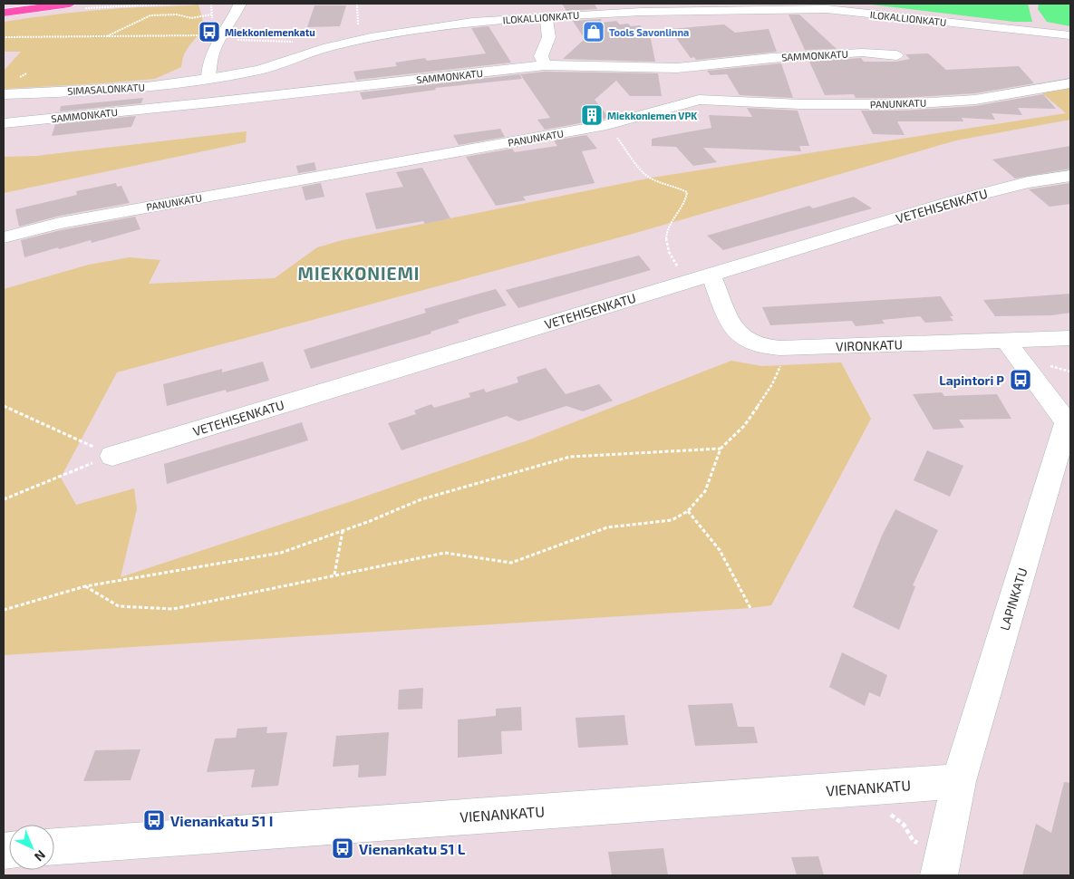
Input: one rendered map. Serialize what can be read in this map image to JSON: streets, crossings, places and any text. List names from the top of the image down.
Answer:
{
  "streets": {
    "street": [
      "ILOKALLIONKATU",
      "SAMMONKATU",
      "SIMASALONKATU",
      "PANUNKATU",
      "VETEHISENKATU",
      "VIRONKATU",
      "LAPINKATU",
      "VIENANKATU"
    ]
  },
  "crossings": [
    ["ILOKALLIONKATU", "SIMASALONKATU"],
    ["VETEHISENKATU", "VIRONKATU"],
    ["VIRONKATU", "LAPINKATU"],
    ["LAPINKATU", "VIENANKATU"]
  ],
  "districts": ["MIEKKONIEMI"],
  "places": {
    "bus stop": [
      "Miekkoniemenkatu",
      "Lapintori P",
      "Vienankatu 51 I",
      "Vienankatu 51 L"
    ],
    "shop": ["Tools Savonlinna"],
    "building": ["Miekkoniemen VPK"]
  },
  "north": "bottom right"
}
